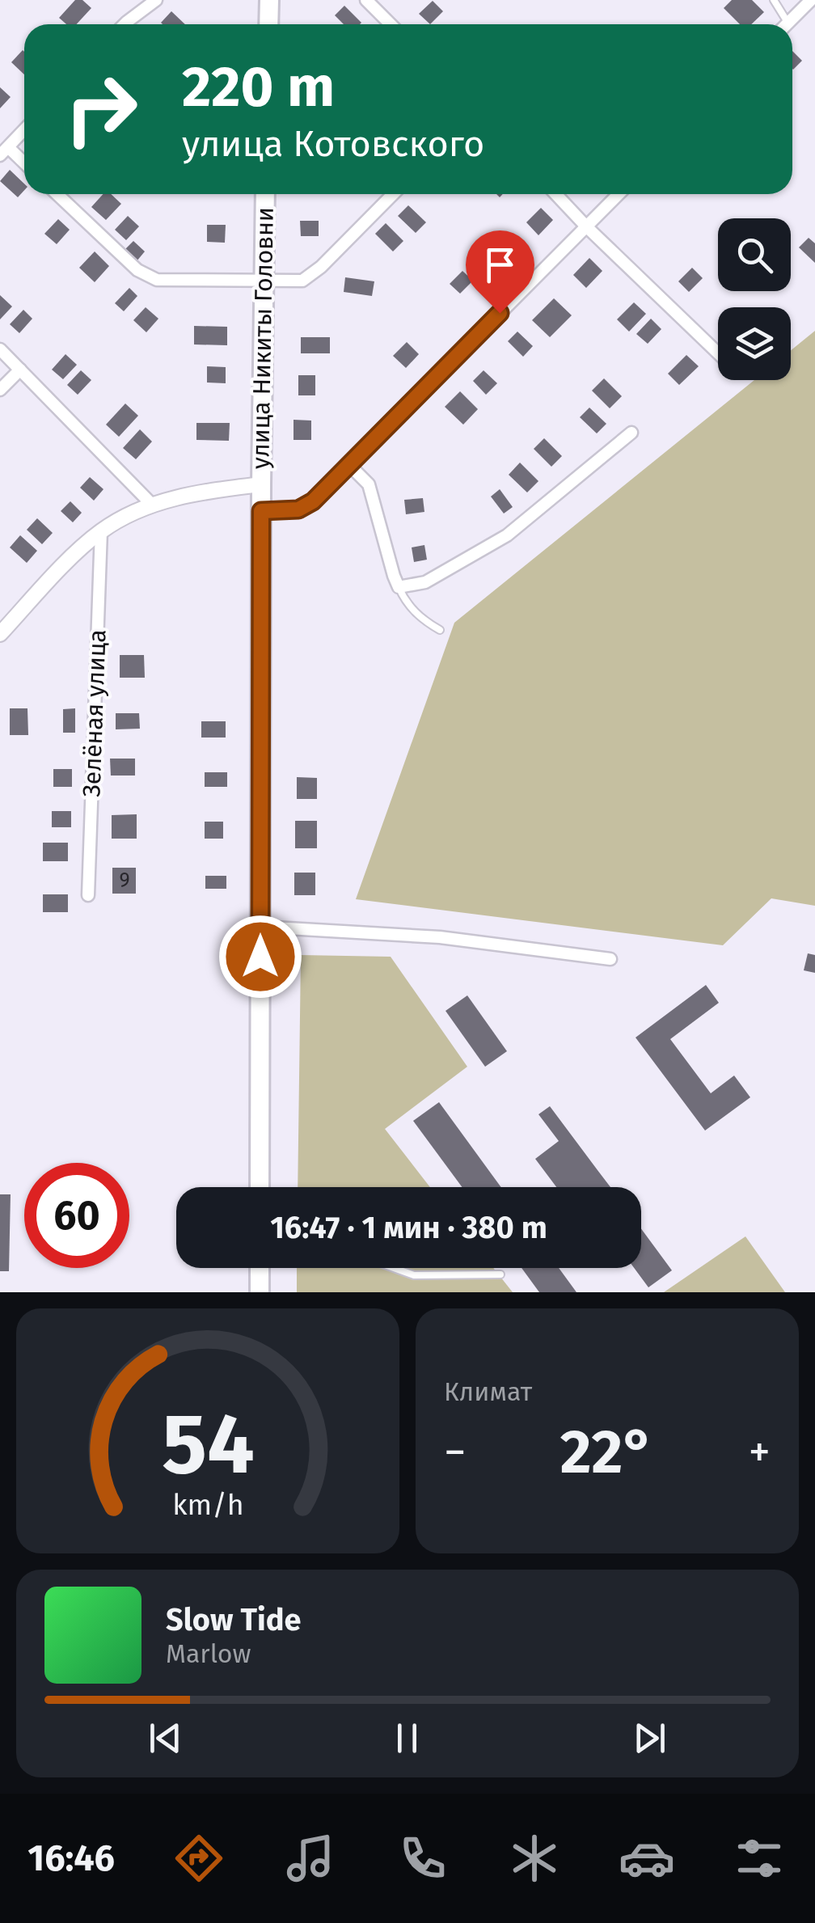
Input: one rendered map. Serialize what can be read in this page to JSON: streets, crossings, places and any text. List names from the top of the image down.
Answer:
{
  "streets": {
    "main road": ["улица Никиты Головни"],
    "street": ["Зелёная улица"]
  },
  "house_numbers": ["9"],
  "page": {
    "turn": ["220 m", "улица Котовского"],
    "limit": "60",
    "trip": "16:47 · 1 мин · 380 m",
    "tile": "Климат",
    "heat": ["−", "22°", "+"],
    "song": ["Slow Tide", "Marlow"],
    "tabs": "16:46",
    "gauge": ["54", "km/h"]
  }
}
